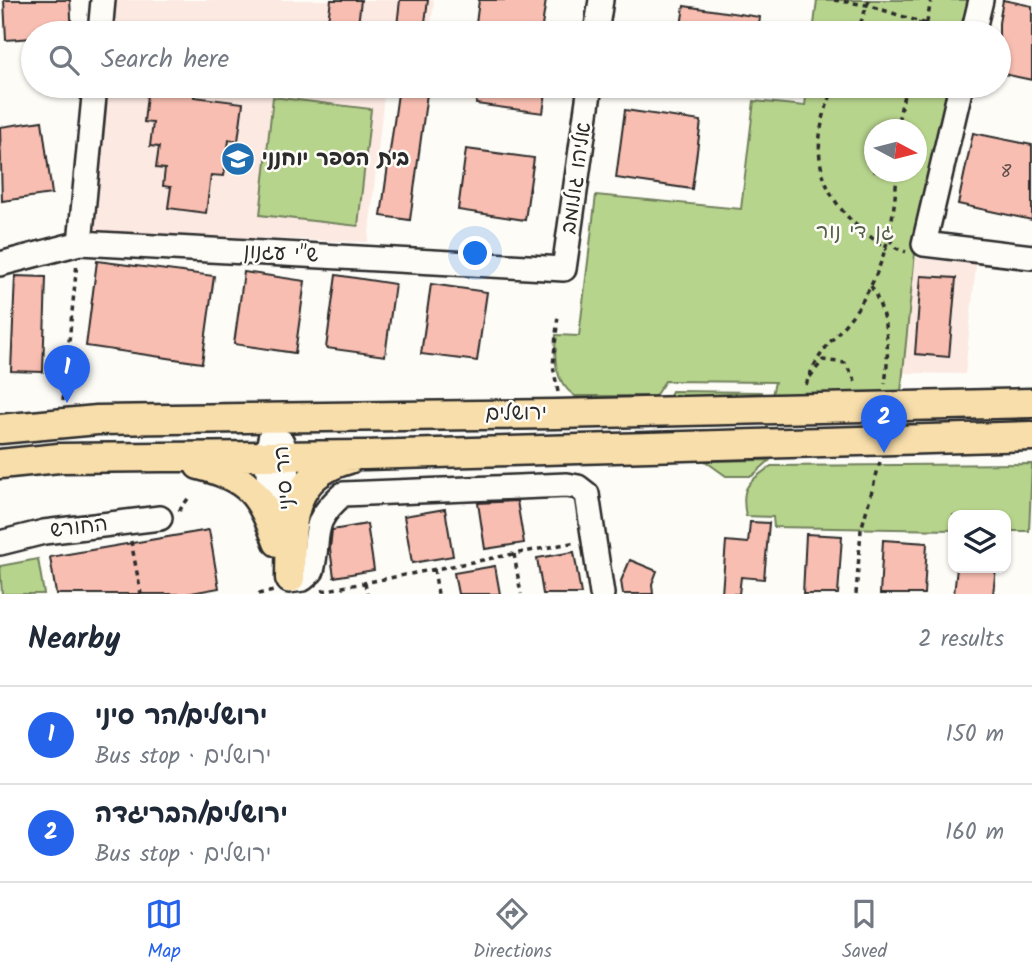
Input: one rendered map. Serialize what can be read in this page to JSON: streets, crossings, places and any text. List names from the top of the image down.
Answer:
{
  "streets": {
    "main road": ["ירושלים"],
    "street": [
      "אליהו גולומב",
      "ש\"י עגנון",
      "הר סיני",
      "החורש"
    ]
  },
  "crossings": [
    ["אליהו גולומב", "ש\"י עגנון"],
    ["ירושלים", "הר סיני"]
  ],
  "parks": ["גן די נור"],
  "places": {
    "school or university": ["בית הספר יוחנני"]
  },
  "house_numbers": ["8"],
  "north": "right",
  "page": {
    "search": "Search here",
    "pins": ["1", "2"],
    "heading": ["Nearby", "2 results"],
    "list": [
      {
        "mark": "1",
        "name": "ירושלים/הר סיני",
        "note": "Bus stop · ירושלים",
        "value": "150 m"
      },
      {
        "mark": "2",
        "name": "ירושלים/הבריגדה",
        "note": "Bus stop · ירושלים",
        "value": "160 m"
      }
    ],
    "nav": ["Map", "Directions", "Saved"]
  }
}
